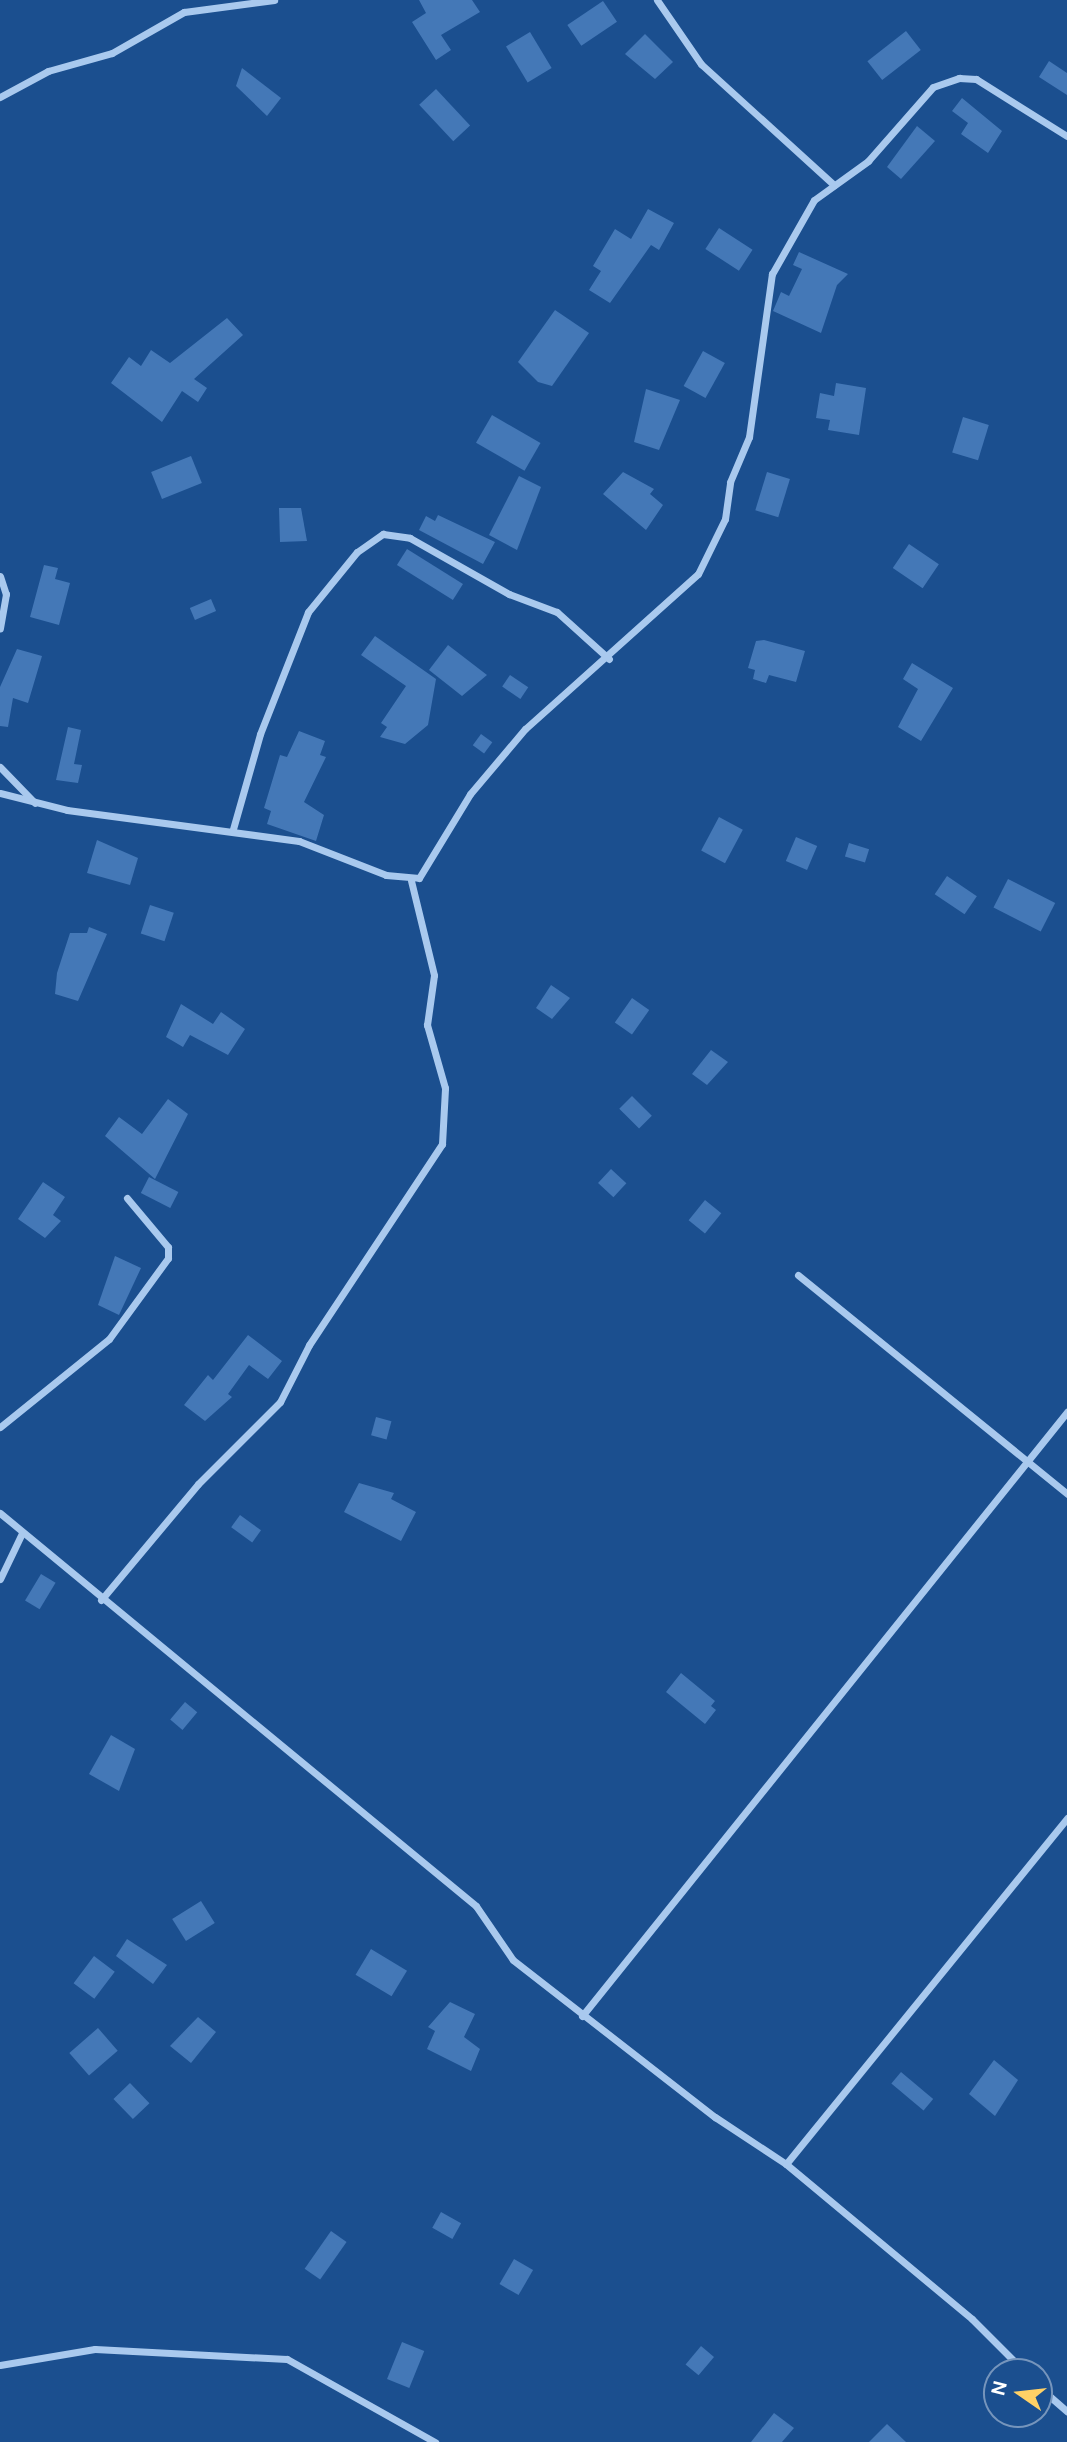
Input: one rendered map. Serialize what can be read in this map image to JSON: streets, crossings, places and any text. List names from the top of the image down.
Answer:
{
  "north": "left"
}
